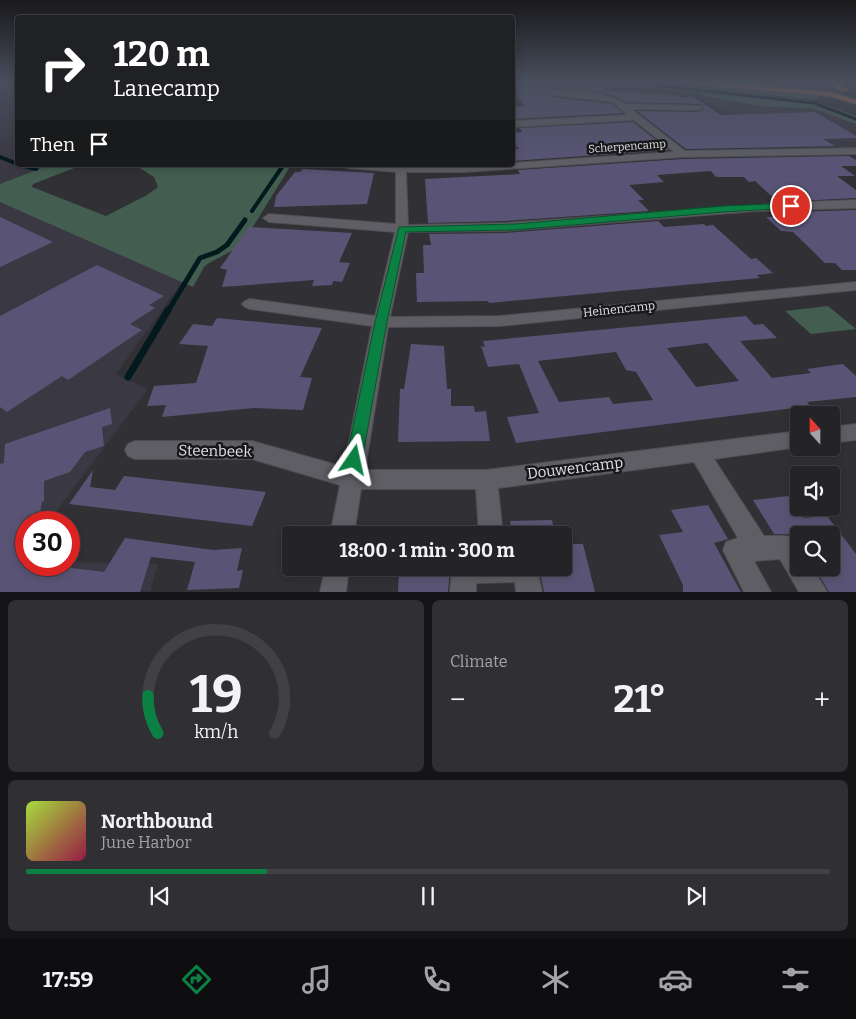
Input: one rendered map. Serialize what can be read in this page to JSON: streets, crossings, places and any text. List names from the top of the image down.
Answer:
{
  "streets": {
    "street": [
      "Scherpencamp",
      "Heinencamp",
      "Steenbeek",
      "Douwencamp"
    ]
  },
  "crossings": [
    ["Steenbeek", "Douwencamp"]
  ],
  "north": "top",
  "page": {
    "turn": ["120 m", "Lanecamp"],
    "then": "Then",
    "limit": "30",
    "trip": "18:00 · 1 min · 300 m",
    "tile": "Climate",
    "heat": ["−", "21°", "+"],
    "song": ["Northbound", "June Harbor"],
    "tabs": "17:59",
    "gauge": ["19", "km/h"]
  }
}
